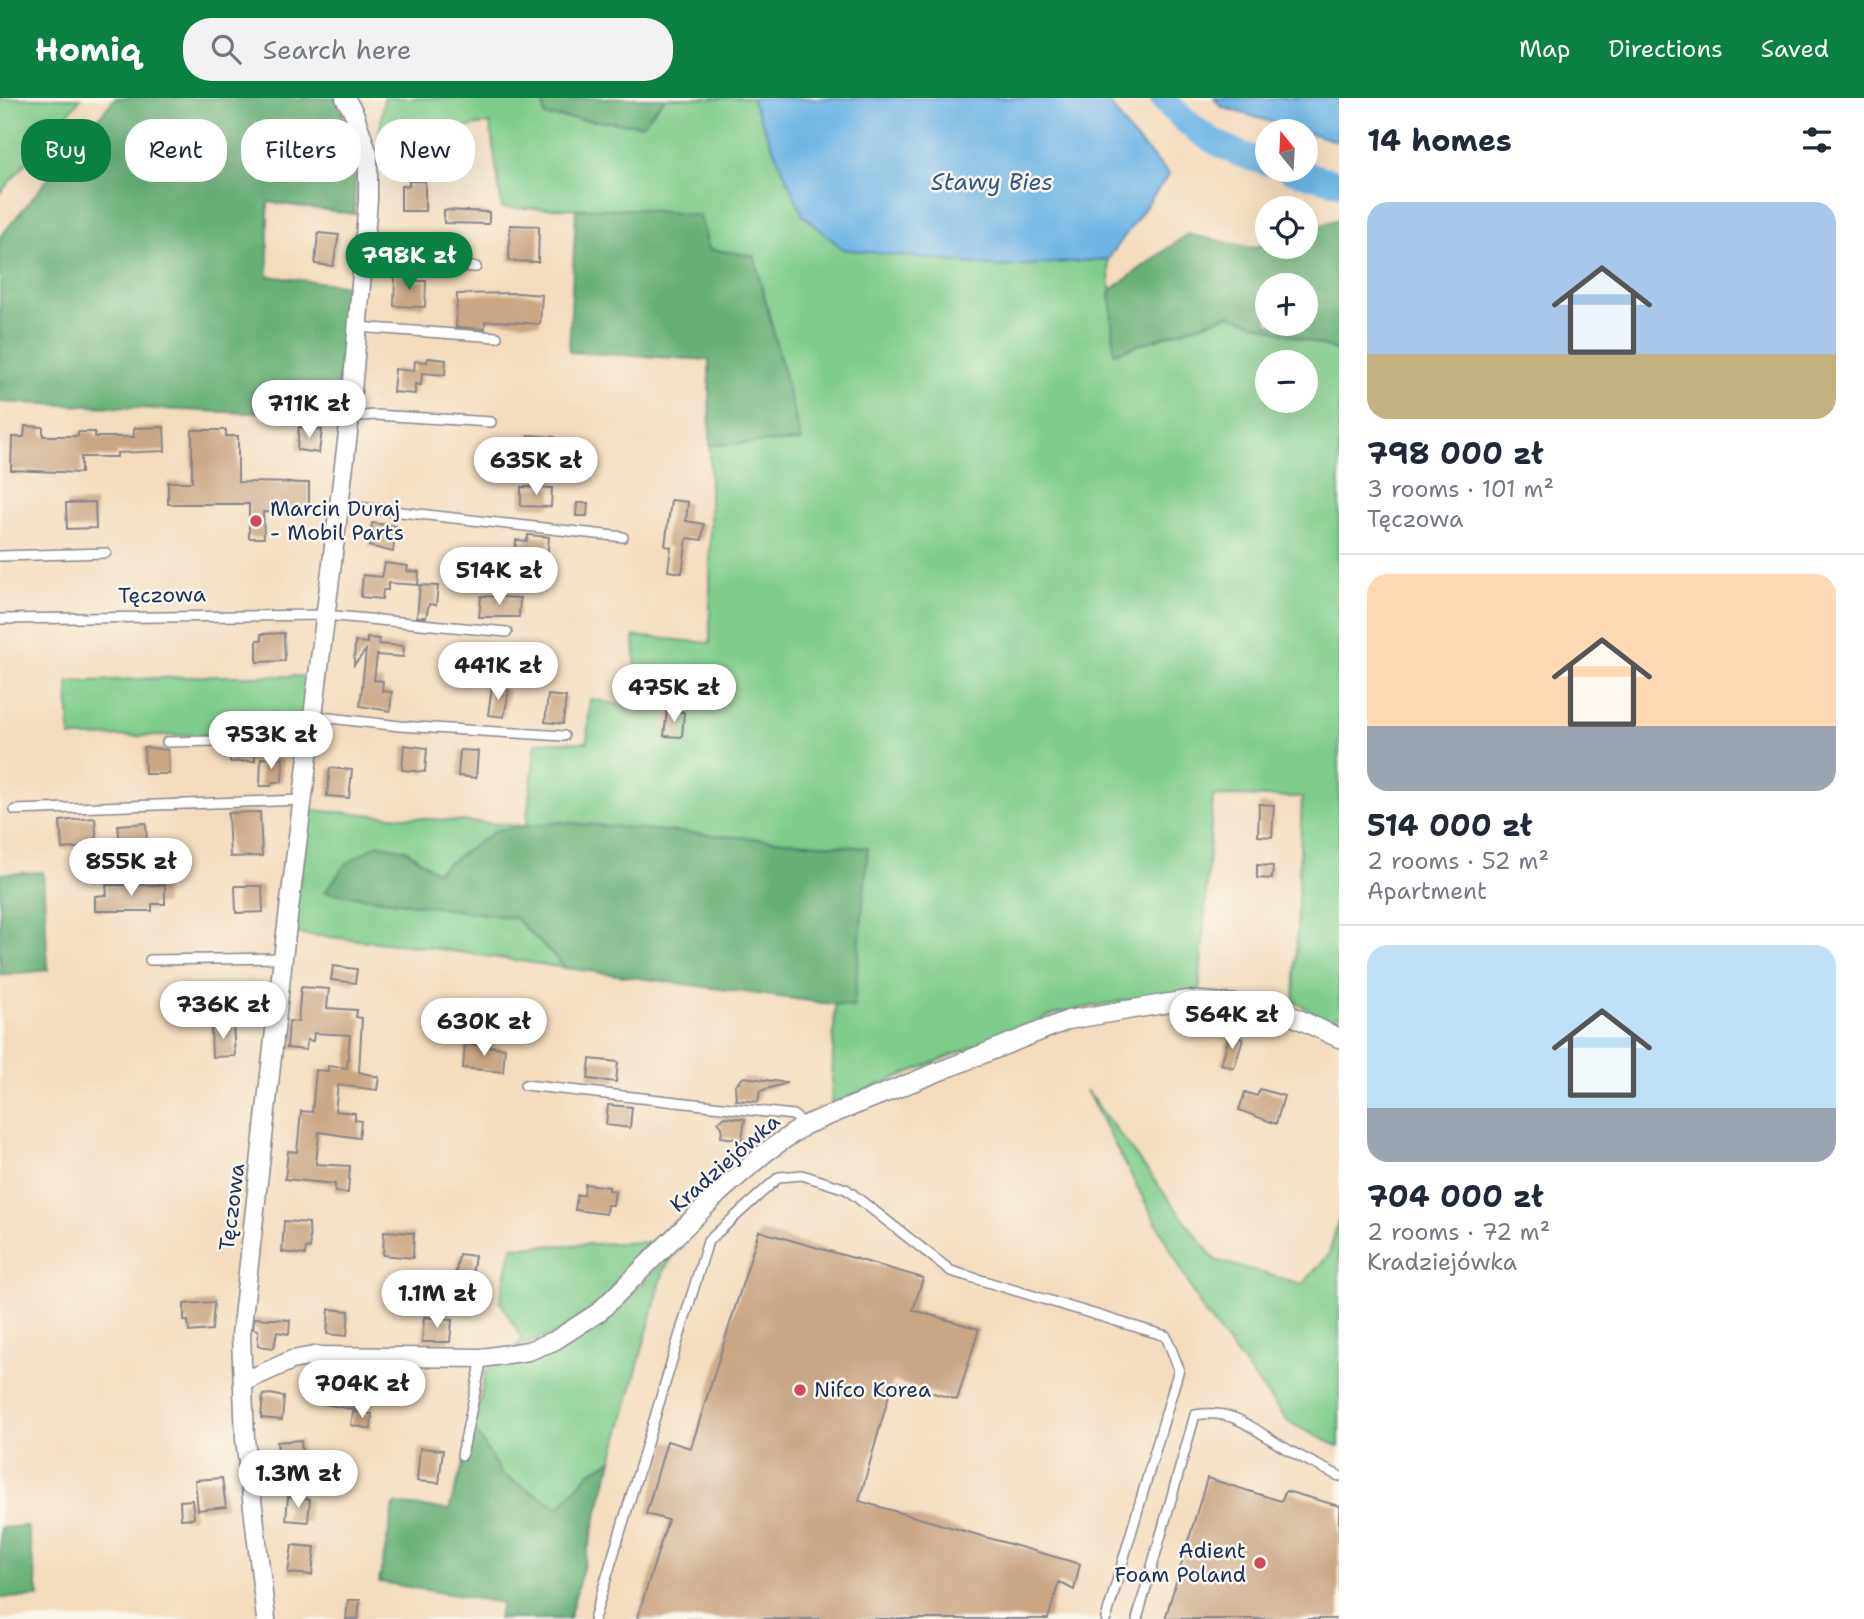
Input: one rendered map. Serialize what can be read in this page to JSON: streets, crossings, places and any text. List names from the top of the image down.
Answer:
{
  "streets": {
    "street": ["Tęczowa", "Kradziejówka"]
  },
  "crossings": [
    ["Tęczowa", "Kradziejówka"]
  ],
  "water": ["Stawy Bies"],
  "places": ["Marcin Duraj - Mobil Parts", "Nifco Korea", "Adient Foam Poland"],
  "north": "top",
  "page": {
    "header": "Homiq",
    "search": "Search here",
    "nav": ["Map", "Directions", "Saved"],
    "heading": "14 homes",
    "map_buttons": ["+", "−"],
    "chip": [
      "Buy",
      "Rent",
      "Filters",
      "New"
    ],
    "list": [
      {
        "name": "798 000 zł",
        "note": "3 rooms · 101 m² · Tęczowa"
      },
      {
        "name": "514 000 zł",
        "note": "2 rooms · 52 m² · Apartment"
      },
      {
        "name": "704 000 zł",
        "note": "2 rooms · 72 m² · Kradziejówka"
      }
    ],
    "price": [
      "798K zł",
      "711K zł",
      "635K zł",
      "514K zł",
      "441K zł",
      "475K zł",
      "753K zł",
      "855K zł",
      "736K zł",
      "564K zł",
      "630K zł",
      "1.1M zł",
      "704K zł",
      "1.3M zł"
    ]
  }
}
